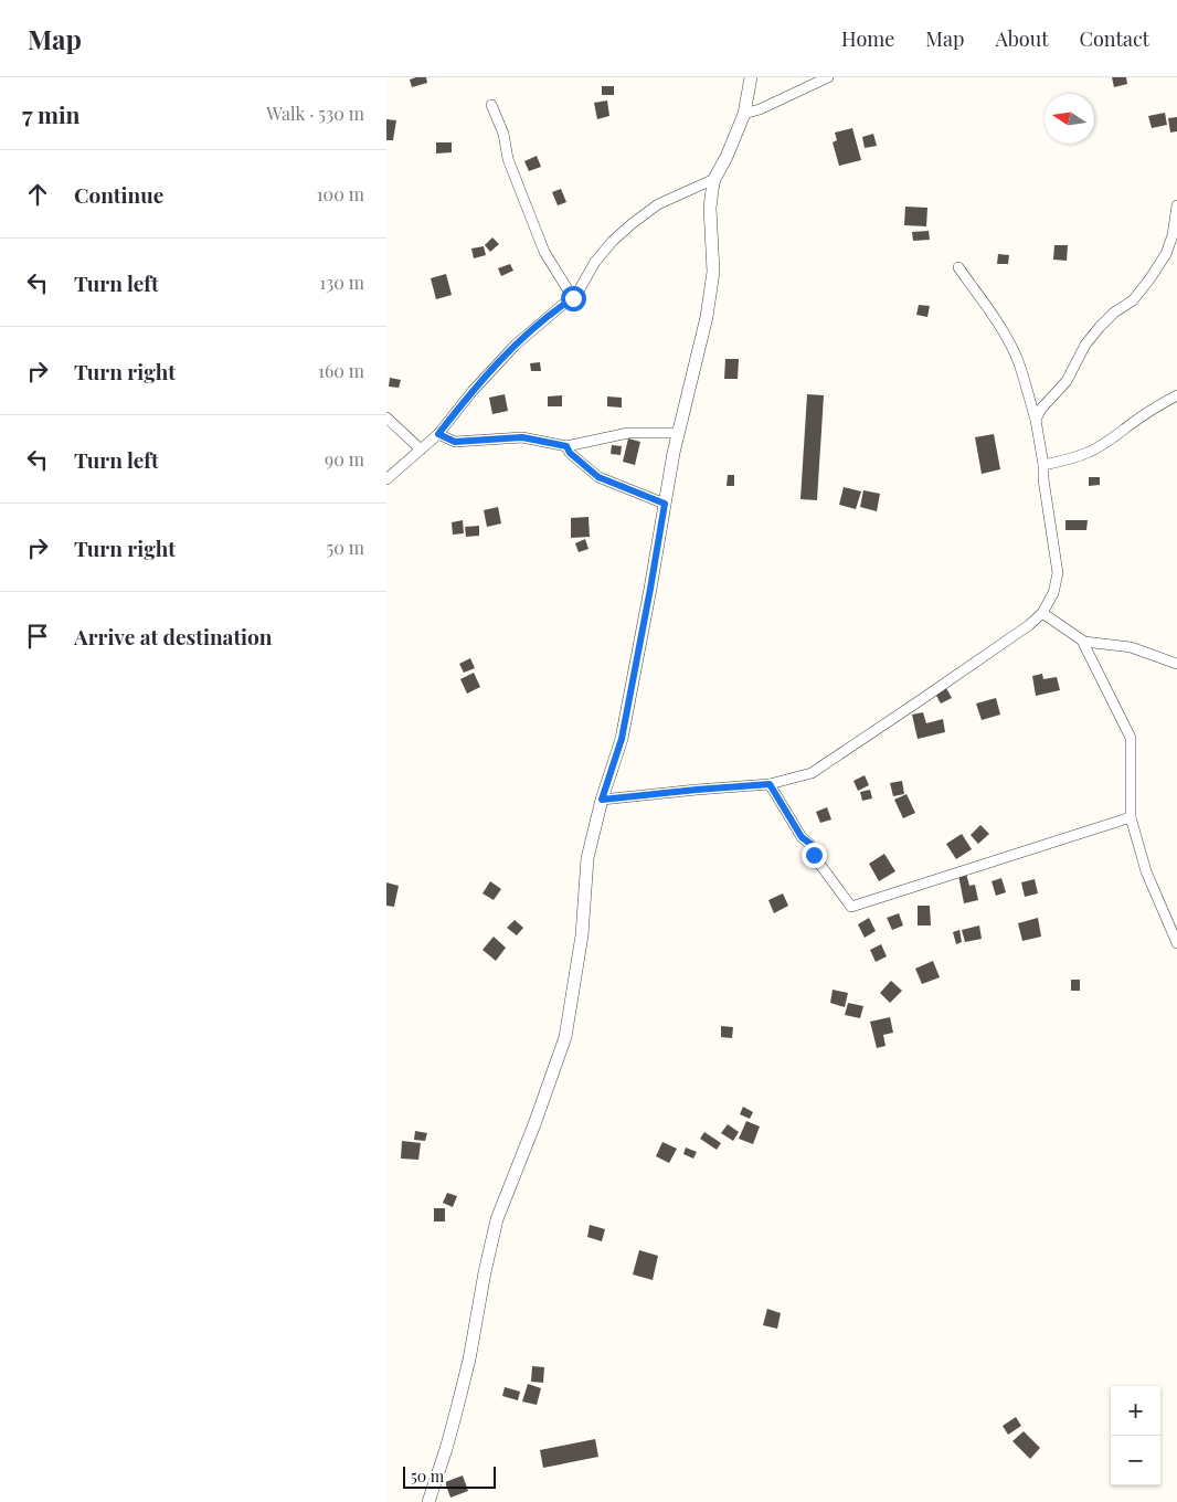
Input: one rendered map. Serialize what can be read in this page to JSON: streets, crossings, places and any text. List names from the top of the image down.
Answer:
{
  "scale_bar": "50 m",
  "north": "left",
  "page": {
    "header": "Map",
    "nav": [
      "Home",
      "Map",
      "About",
      "Contact"
    ],
    "heading": ["7 min", "Walk · 530 m"],
    "list": [
      ["Continue", "100 m"],
      ["Turn left", "130 m"],
      ["Turn right", "160 m"],
      ["Turn left", "90 m"],
      ["Turn right", "50 m"],
      "Arrive at destination"
    ],
    "map_buttons": ["+", "−"],
    "scale": "50 m"
  }
}
